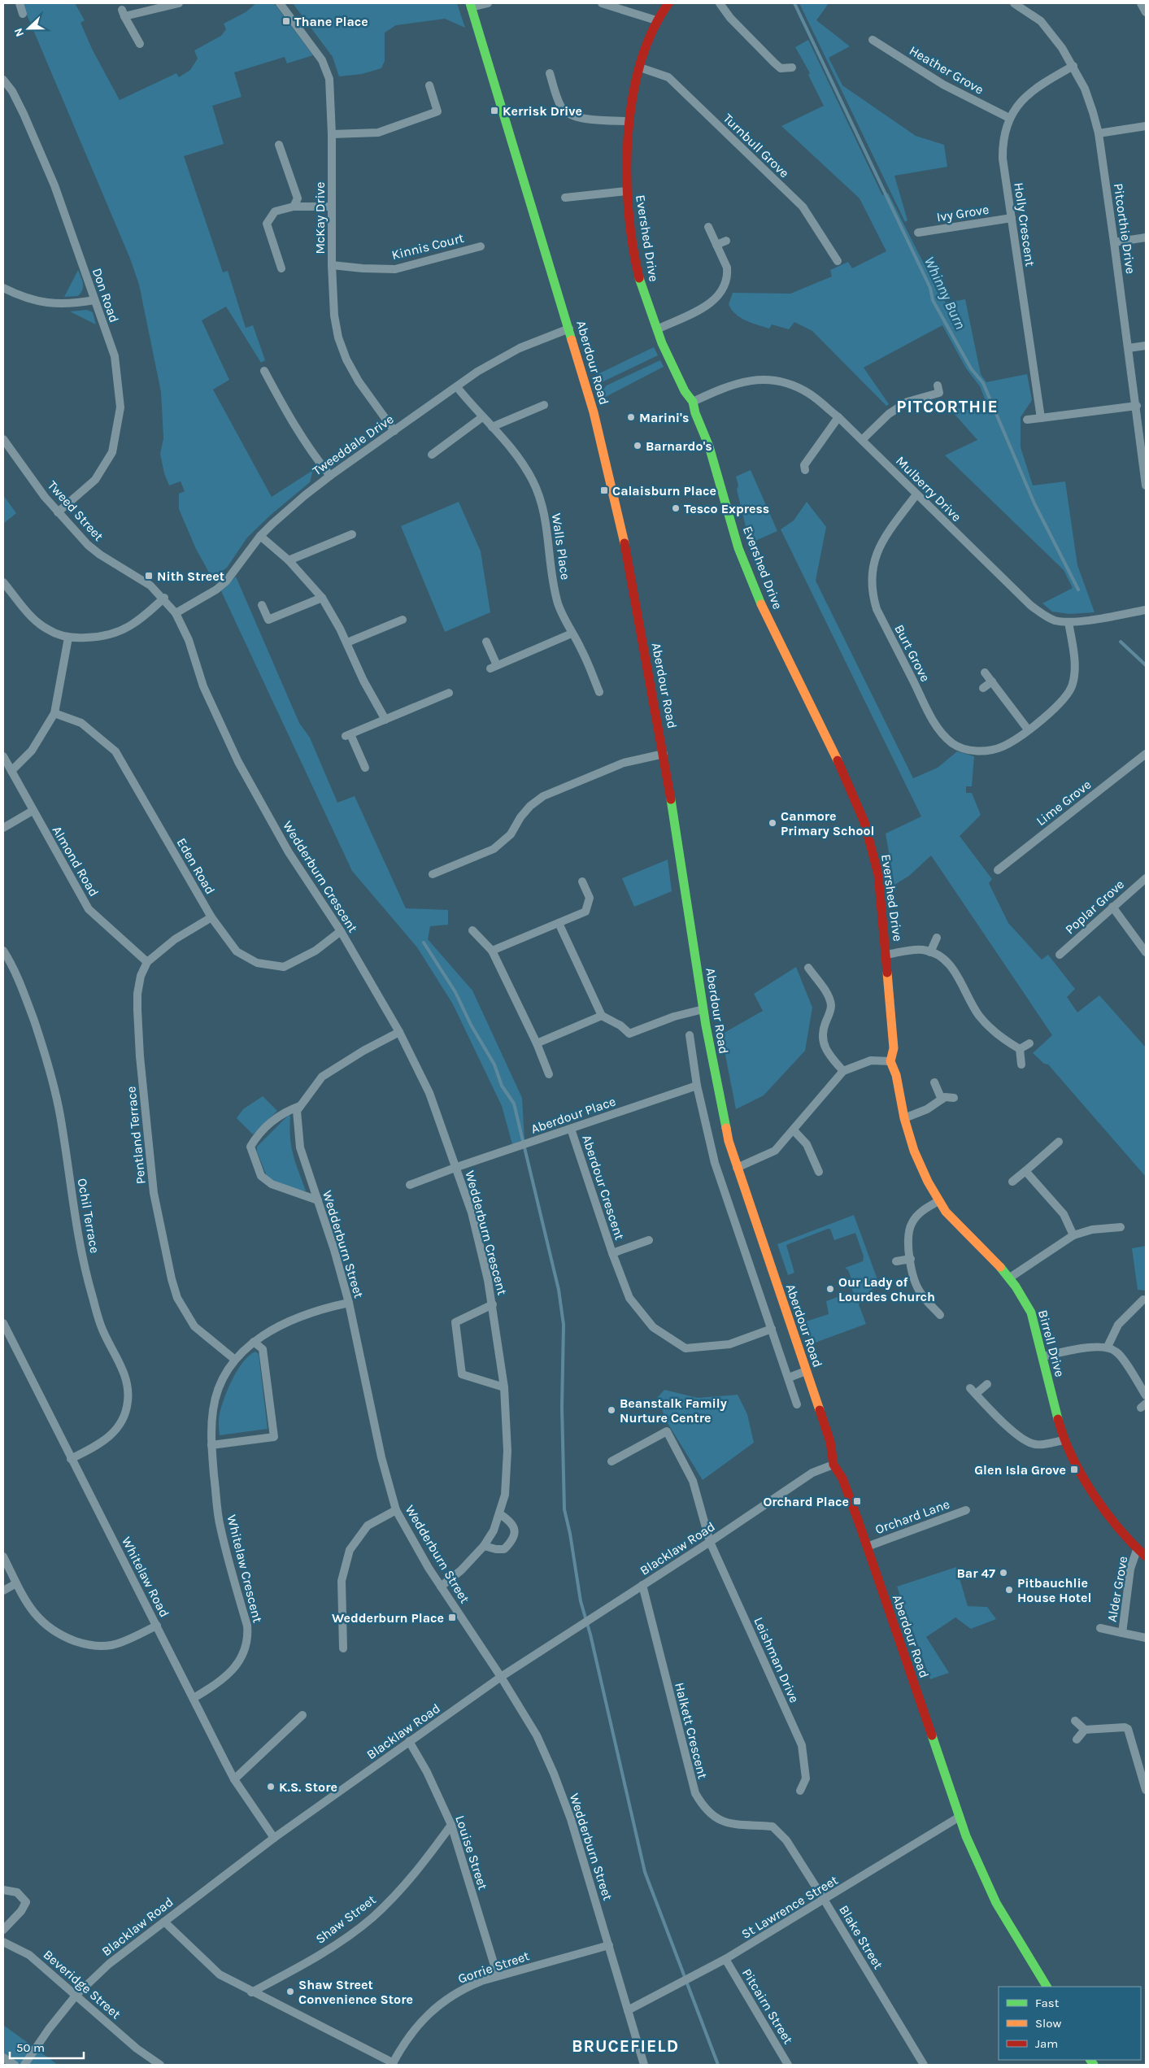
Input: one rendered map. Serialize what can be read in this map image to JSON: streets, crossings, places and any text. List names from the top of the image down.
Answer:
{
  "streets": {
    "main road": ["Evershed Drive", "Aberdour Road", "Birrell Drive"],
    "street": [
      "Heather Grove",
      "Turnbull Grove",
      "Ivy Grove",
      "McKay Drive",
      "Holly Crescent",
      "Pitcorthie Drive",
      "Kinnis Court",
      "Don Road",
      "Tweeddale Drive",
      "Mulberry Drive",
      "Tweed Street",
      "Walls Place",
      "Burt Grove",
      "Lime Grove",
      "Almond Road",
      "Eden Road",
      "Wedderburn Crescent",
      "Poplar Grove",
      "Aberdour Place",
      "Pentland Terrace",
      "Aberdour Crescent",
      "Ochil Terrace",
      "Wedderburn Street",
      "Orchard Lane",
      "Blacklaw Road",
      "Whitelaw Crescent",
      "Whitelaw Road",
      "Alder Grove",
      "Leishman Drive",
      "Halkett Crescent",
      "Louise Street",
      "St Lawrence Street",
      "Shaw Street",
      "Blake Street",
      "Gorrie Street",
      "Beveridge Street",
      "Pitcairn Street"
    ]
  },
  "crossings": [
    ["Heather Grove", "Holly Crescent"],
    ["Turnbull Grove", "Evershed Drive"],
    ["Ivy Grove", "Holly Crescent"],
    ["McKay Drive", "Kinnis Court"],
    ["McKay Drive", "Tweeddale Drive"],
    ["Holly Crescent", "Pitcorthie Drive"],
    ["Evershed Drive", "Mulberry Drive"],
    ["Don Road", "Tweed Street"],
    ["Aberdour Road", "Tweeddale Drive"],
    ["Aberdour Road", "Orchard Lane"],
    ["Aberdour Road", "Blacklaw Road"],
    ["Aberdour Road", "St Lawrence Street"],
    ["Tweeddale Drive", "Walls Place"],
    ["Tweeddale Drive", "Wedderburn Crescent"],
    ["Mulberry Drive", "Burt Grove"],
    ["Tweed Street", "Wedderburn Crescent"],
    ["Almond Road", "Pentland Terrace"],
    ["Eden Road", "Wedderburn Crescent"],
    ["Eden Road", "Pentland Terrace"],
    ["Wedderburn Crescent", "Aberdour Place"],
    ["Wedderburn Crescent", "Wedderburn Street"],
    ["Aberdour Place", "Aberdour Crescent"],
    ["Pentland Terrace", "Whitelaw Crescent"],
    ["Ochil Terrace", "Whitelaw Road"],
    ["Wedderburn Street", "Blacklaw Road"],
    ["Wedderburn Street", "Whitelaw Crescent"],
    ["Wedderburn Street", "St Lawrence Street"],
    ["Wedderburn Street", "Gorrie Street"],
    ["Birrell Drive", "Alder Grove"],
    ["Blacklaw Road", "Whitelaw Road"],
    ["Blacklaw Road", "Leishman Drive"],
    ["Blacklaw Road", "Halkett Crescent"],
    ["Blacklaw Road", "Louise Street"],
    ["Blacklaw Road", "Beveridge Street"],
    ["Whitelaw Crescent", "Whitelaw Road"],
    ["Halkett Crescent", "Blake Street"],
    ["Louise Street", "Shaw Street"],
    ["Louise Street", "Gorrie Street"],
    ["St Lawrence Street", "Blake Street"],
    ["St Lawrence Street", "Pitcairn Street"]
  ],
  "districts": ["PITCORTHIE", "BRUCEFIELD"],
  "water": ["Whinny Burn"],
  "places": {
    "transit": [
      "Thane Place",
      "Kerrisk Drive",
      "Calaisburn Place",
      "Nith Street",
      "Glen Isla Grove",
      "Orchard Place",
      "Wedderburn Place"
    ],
    "other": [
      "Marini's",
      "Barnardo's",
      "Tesco Express",
      "Canmore Primary School",
      "Our Lady of Lourdes Church",
      "Beanstalk Family Nurture Centre",
      "Bar 47",
      "Pitbauchlie House Hotel",
      "K.S. Store",
      "Shaw Street Convenience Store"
    ]
  },
  "legend": ["Fast", "Slow", "Jam"],
  "scale_bar": "50 m",
  "north": "left"
}
